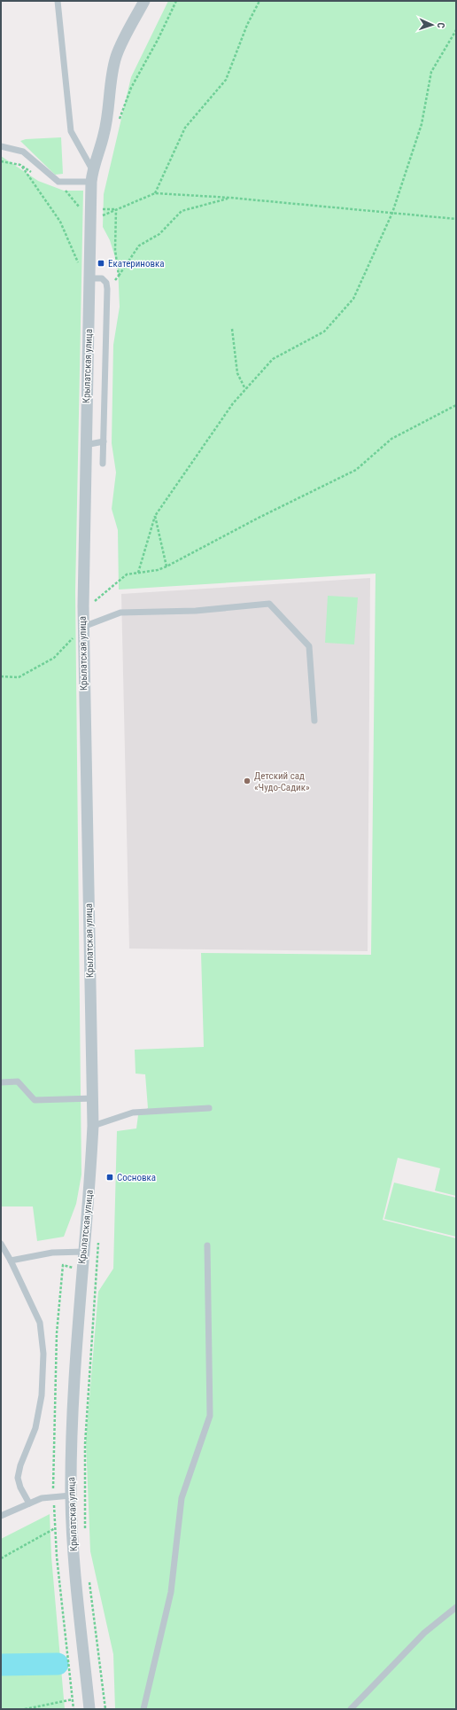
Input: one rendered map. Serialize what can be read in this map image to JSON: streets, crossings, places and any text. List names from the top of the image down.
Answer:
{
  "streets": {
    "street": ["Крылатская улица"]
  },
  "places": {
    "transit": ["Екатериновка", "Сосновка"],
    "other": ["Детский сад «Чудо-Садик»"]
  },
  "north": "right"
}
